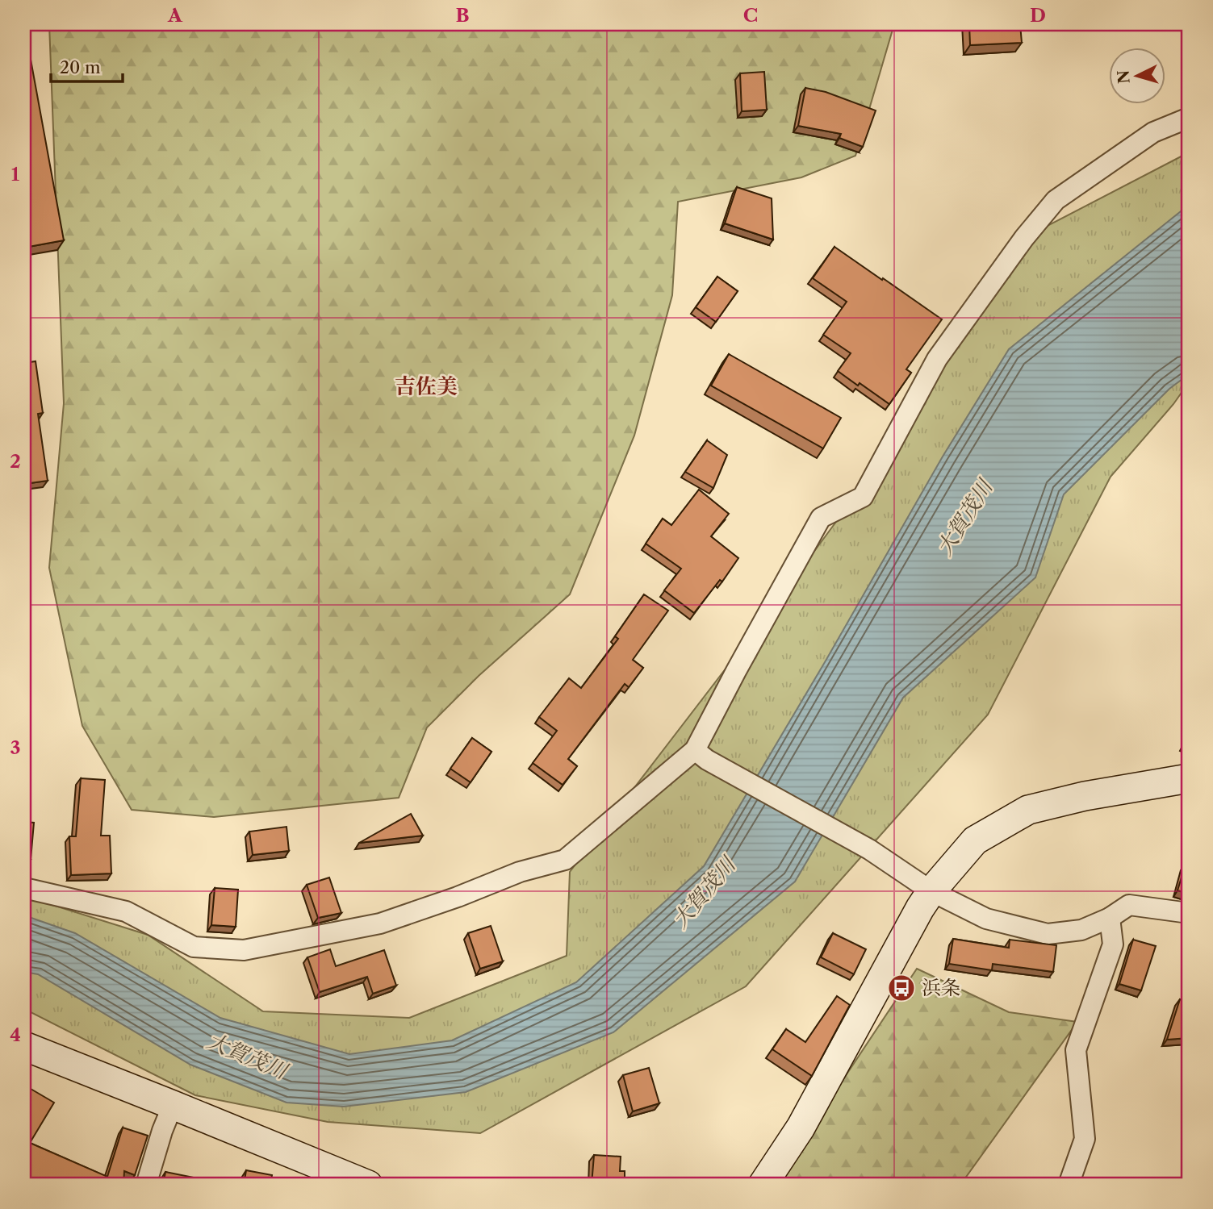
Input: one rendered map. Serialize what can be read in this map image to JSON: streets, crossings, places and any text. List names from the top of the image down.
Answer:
{
  "districts": ["吉佐美"],
  "water": ["大賀茂川"],
  "places": {
    "bus stop": ["浜条"]
  },
  "scale_bar": "20 m",
  "north": "left",
  "grid": {
    "columns": [
      "A",
      "B",
      "C",
      "D"
    ],
    "rows": [
      "1",
      "2",
      "3",
      "4"
    ]
  }
}
